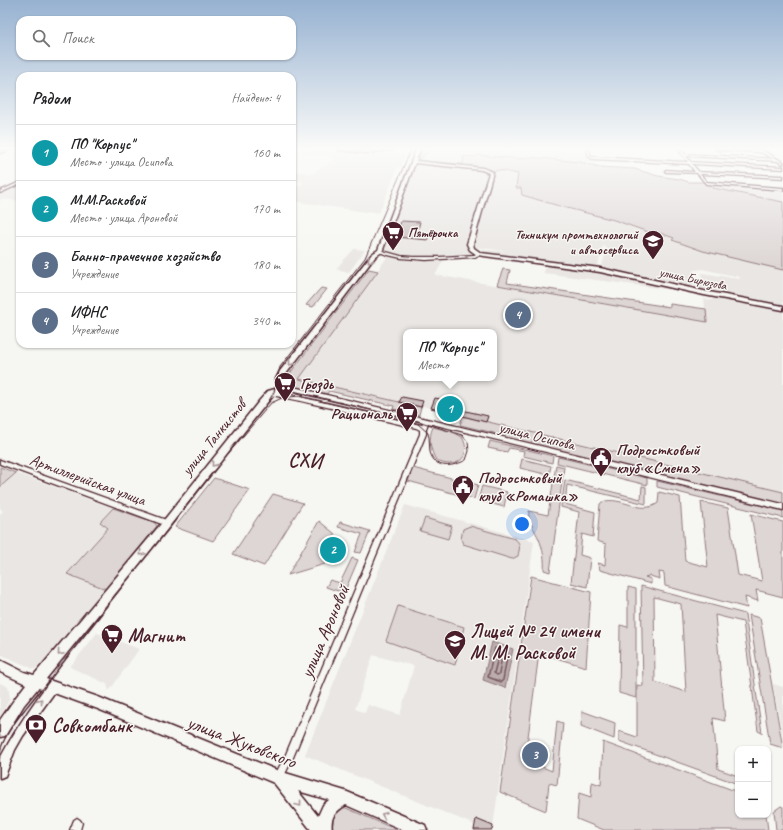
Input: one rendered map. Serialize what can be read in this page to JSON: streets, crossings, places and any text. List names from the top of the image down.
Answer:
{
  "streets": {
    "main road": ["улица Бирюзова", "улица Танкистов", "улица Жуковского"],
    "street": ["улица Осипова", "Артиллерийская улица", "улица Ароновой"]
  },
  "crossings": [
    ["улица Бирюзова", "улица Танкистов"],
    ["улица Осипова", "улица Танкистов"],
    ["улица Танкистов", "Артиллерийская улица"],
    ["улица Танкистов", "улица Жуковского"],
    ["улица Ароновой", "улица Жуковского"]
  ],
  "one_way": ["улица Танкистов"],
  "districts": ["СХИ"],
  "places": {
    "supermarket": [
      "Пятёрочка",
      "Гроздь",
      "Рациональ",
      "Магнит"
    ],
    "school or university": ["Техникум промтехнологий и автосервиса", "Лицей № 24 имени М. М. Расковой"],
    "public building": ["Подростковый клуб «Смена»", "Подростковый клуб «Ромашка»"],
    "bank": ["Совкомбанк"]
  },
  "page": {
    "search": "Поиск",
    "heading": ["Рядом", "Найдено: 4"],
    "list": [
      {
        "mark": "1",
        "name": "ПО \"Корпус\"",
        "note": "Место · улица Осипова",
        "value": "160 m"
      },
      {
        "mark": "2",
        "name": "М.М.Расковой",
        "note": "Место · улица Ароновой",
        "value": "170 m"
      },
      {
        "mark": "3",
        "name": "Банно-прачечное хозяйство",
        "note": "Учреждение",
        "value": "180 m"
      },
      {
        "mark": "4",
        "name": "ИФНС",
        "note": "Учреждение",
        "value": "340 m"
      }
    ],
    "pins": [
      "4",
      "1",
      "2",
      "3"
    ],
    "popup": ["ПО \"Корпус\"", "Место"],
    "map_buttons": ["+", "−"]
  }
}
